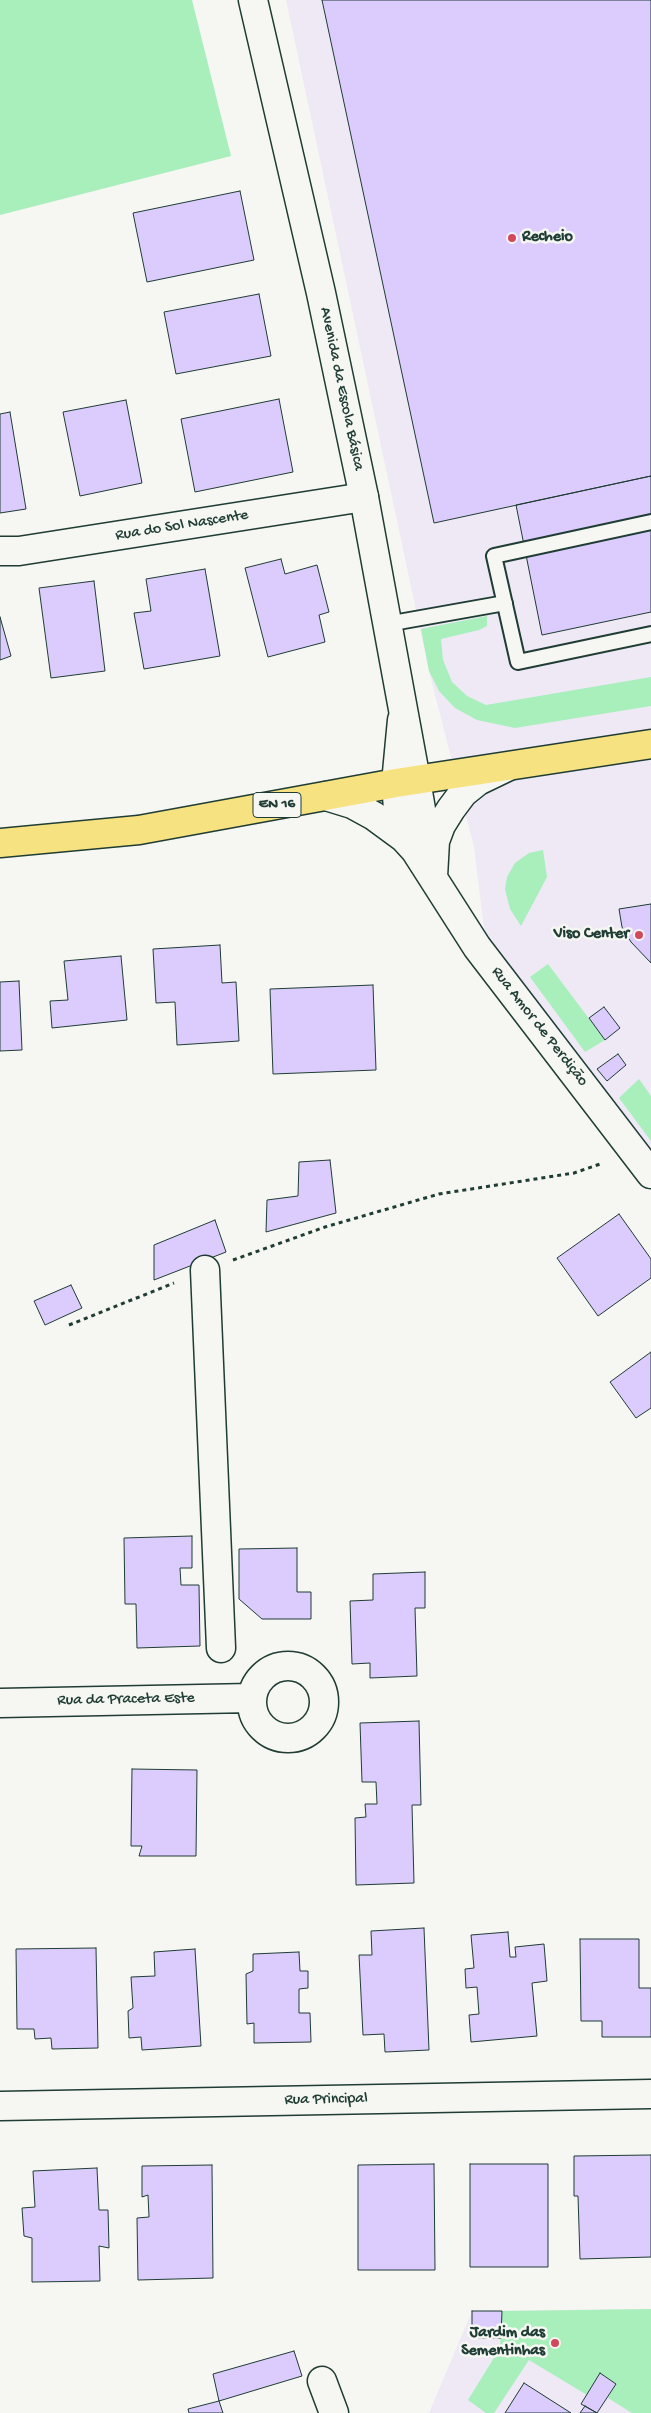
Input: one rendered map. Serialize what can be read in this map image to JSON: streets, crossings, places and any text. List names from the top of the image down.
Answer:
{
  "streets": {
    "main road": ["EN 16"],
    "street": [
      "Avenida da Escola Básica",
      "Rua do Sol Nascente",
      "Rua Amor de Perdição",
      "Rua da Praceta Este",
      "Rua Principal"
    ]
  },
  "crossings": [
    ["Avenida da Escola Básica", "Rua do Sol Nascente"],
    ["Avenida da Escola Básica", "EN 16"],
    ["Avenida da Escola Básica", "Rua Amor de Perdição"],
    ["EN 16", "Rua Amor de Perdição"]
  ],
  "places": ["Recheio", "Viso Center", "Jardim das Sementinhas"]
}
